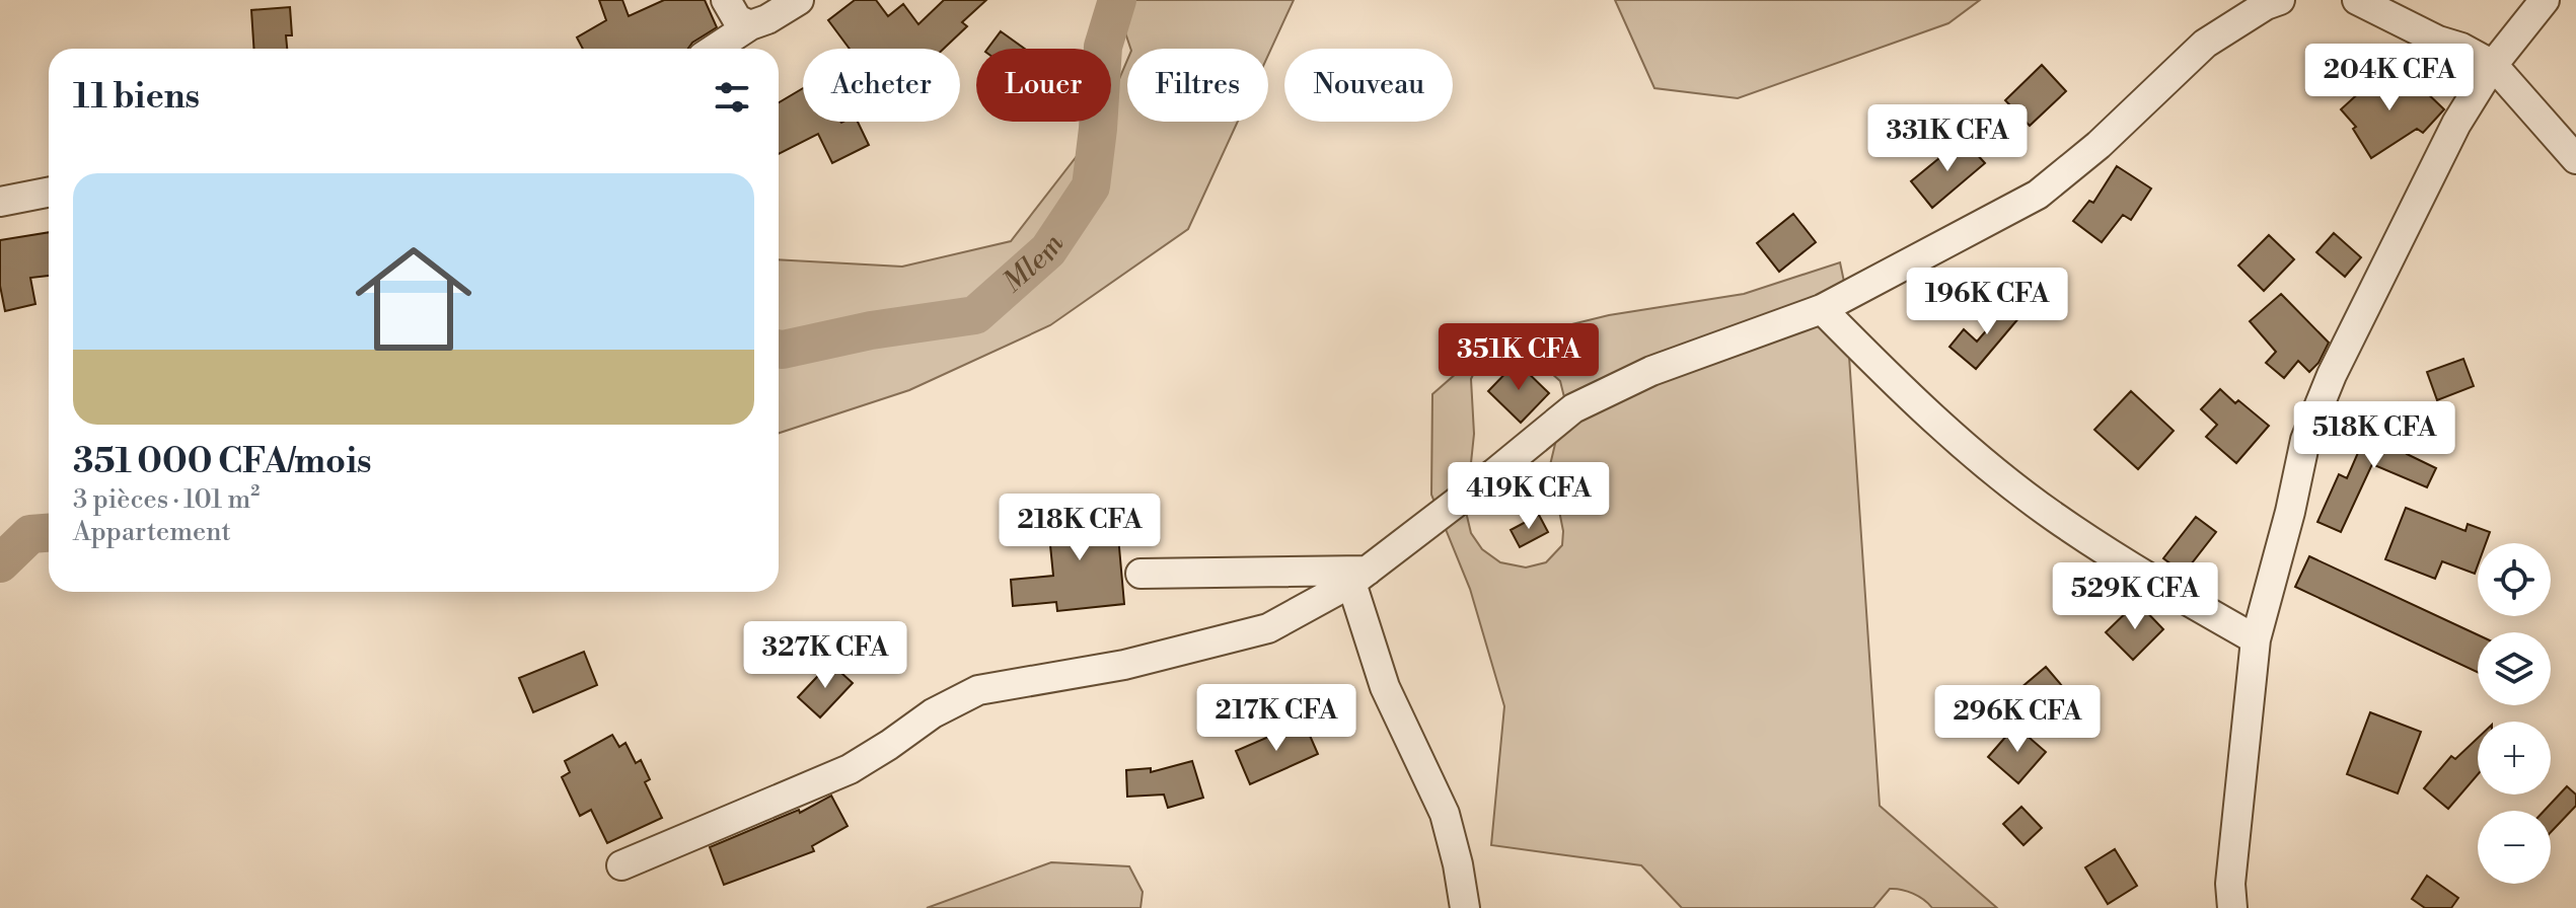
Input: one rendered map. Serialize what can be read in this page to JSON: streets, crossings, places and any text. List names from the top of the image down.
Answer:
{
  "water": ["Mlem"],
  "page": {
    "price": [
      "204K CFA",
      "331K CFA",
      "196K CFA",
      "351K CFA",
      "518K CFA",
      "419K CFA",
      "218K CFA",
      "529K CFA",
      "327K CFA",
      "217K CFA",
      "296K CFA"
    ],
    "chip": [
      "Acheter",
      "Louer",
      "Filtres",
      "Nouveau"
    ],
    "heading": "11 biens",
    "list": [
      {
        "name": "351 000 CFA/mois",
        "note": "3 pièces · 101 m² · Appartement"
      }
    ],
    "map_buttons": ["+", "−"]
  }
}
